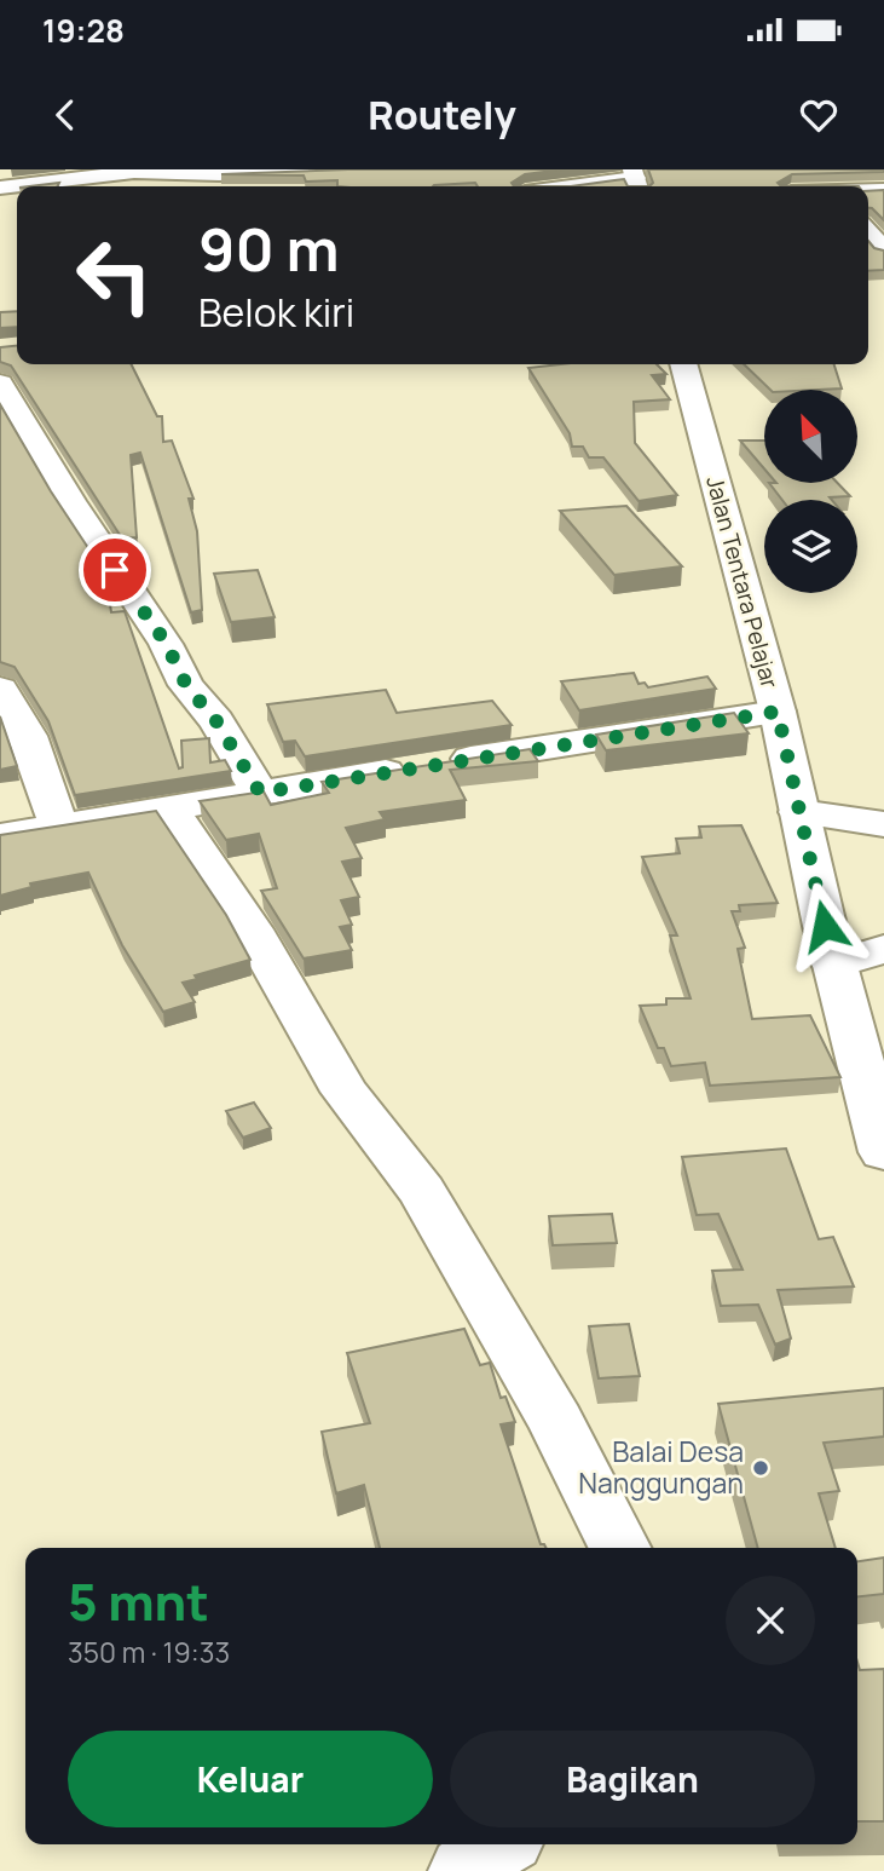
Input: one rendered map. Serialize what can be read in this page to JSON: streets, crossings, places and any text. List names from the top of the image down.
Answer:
{
  "streets": {
    "street": ["Jalan Tentara Pelajar"]
  },
  "places": ["Balai Desa Nanggungan"],
  "north": "top left",
  "page": {
    "status": "19:28",
    "header": "Routely",
    "turn": ["90 m", "Belok kiri"],
    "heading": ["5 mnt", "350 m · 19:33"],
    "buttons": ["Keluar", "Bagikan"]
  }
}
